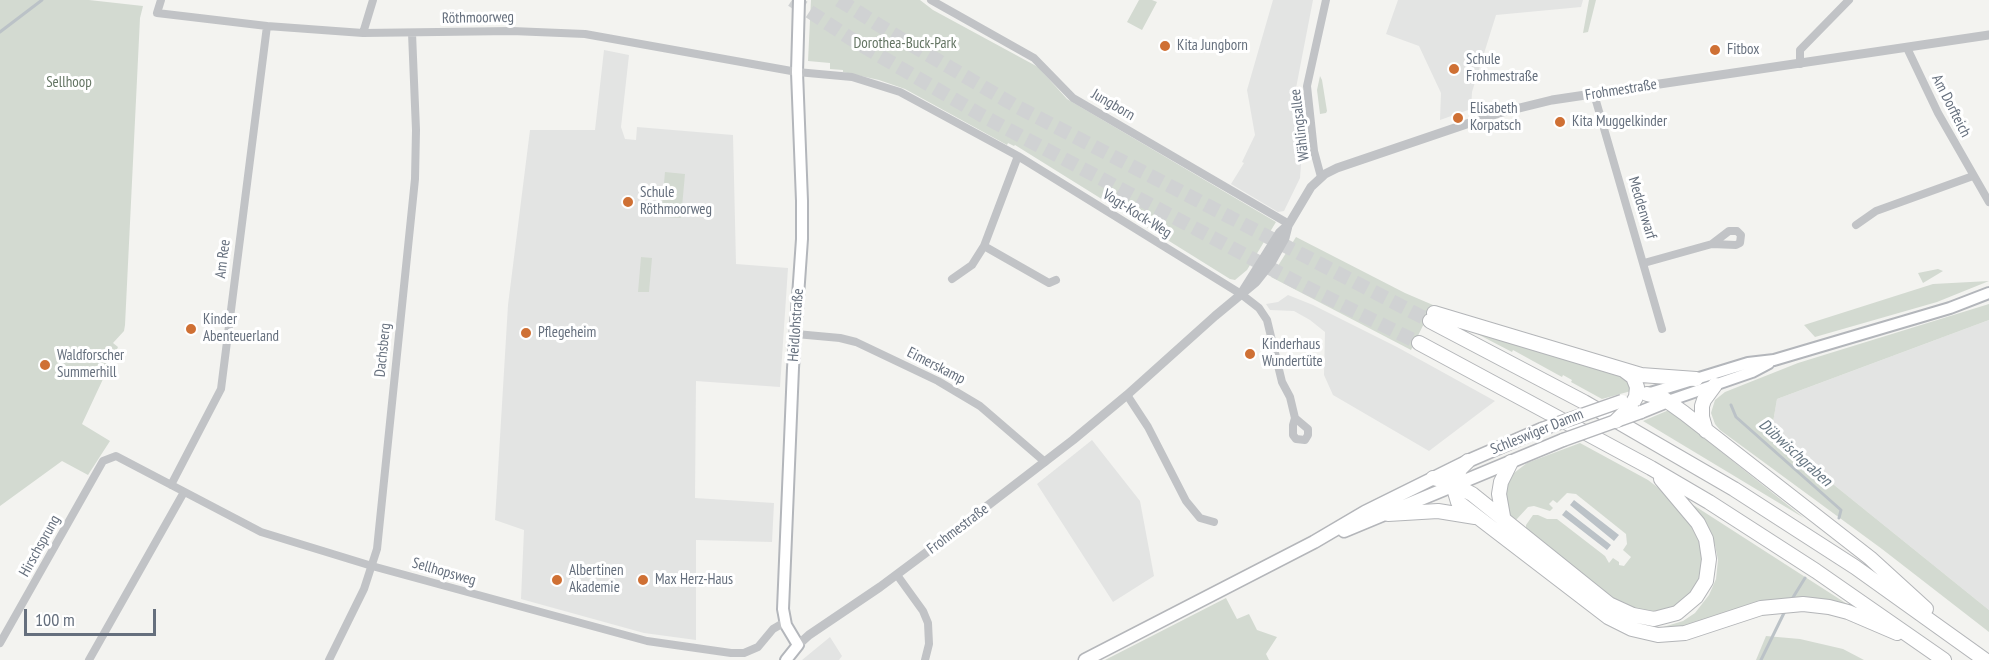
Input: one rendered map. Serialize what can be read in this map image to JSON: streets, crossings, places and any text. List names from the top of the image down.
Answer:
{
  "streets": {
    "main road": ["Frohmestraße", "Heidlohstraße", "Schleswiger Damm"],
    "street": [
      "Röthmoorweg",
      "Jungborn",
      "Am Dorfteich",
      "Wählingsallee",
      "Meddenwarf",
      "Vogt-Kock-Weg",
      "Am Ree",
      "Dachsberg",
      "Eimerskamp",
      "Hirschsprung",
      "Sellhopsweg"
    ]
  },
  "crossings": [
    ["Röthmoorweg", "Vogt-Kock-Weg"],
    ["Röthmoorweg", "Am Ree"],
    ["Röthmoorweg", "Heidlohstraße"],
    ["Röthmoorweg", "Dachsberg"],
    ["Frohmestraße", "Jungborn"],
    ["Frohmestraße", "Am Dorfteich"],
    ["Frohmestraße", "Wählingsallee"],
    ["Frohmestraße", "Meddenwarf"],
    ["Frohmestraße", "Vogt-Kock-Weg"],
    ["Frohmestraße", "Heidlohstraße"],
    ["Frohmestraße", "Eimerskamp"],
    ["Vogt-Kock-Weg", "Heidlohstraße"],
    ["Am Ree", "Sellhopsweg"],
    ["Heidlohstraße", "Eimerskamp"],
    ["Heidlohstraße", "Sellhopsweg"],
    ["Dachsberg", "Sellhopsweg"],
    ["Hirschsprung", "Sellhopsweg"]
  ],
  "water": ["Dübwischgraben"],
  "parks": ["Dorothea-Buck-Park", "Sellhoop"],
  "places": [
    "Kita Jungborn",
    "Fitbox",
    "Schule Frohmestraße",
    "Elisabeth Korpatsch",
    "Kita Muggelkinder",
    "Schule Röthmoorweg",
    "Kinder Abenteuerland",
    "Pflegeheim",
    "Kinderhaus Wundertüte",
    "Waldforscher Summerhill",
    "Albertinen Akademie",
    "Max Herz-Haus"
  ],
  "scale_bar": "100 m"
}
